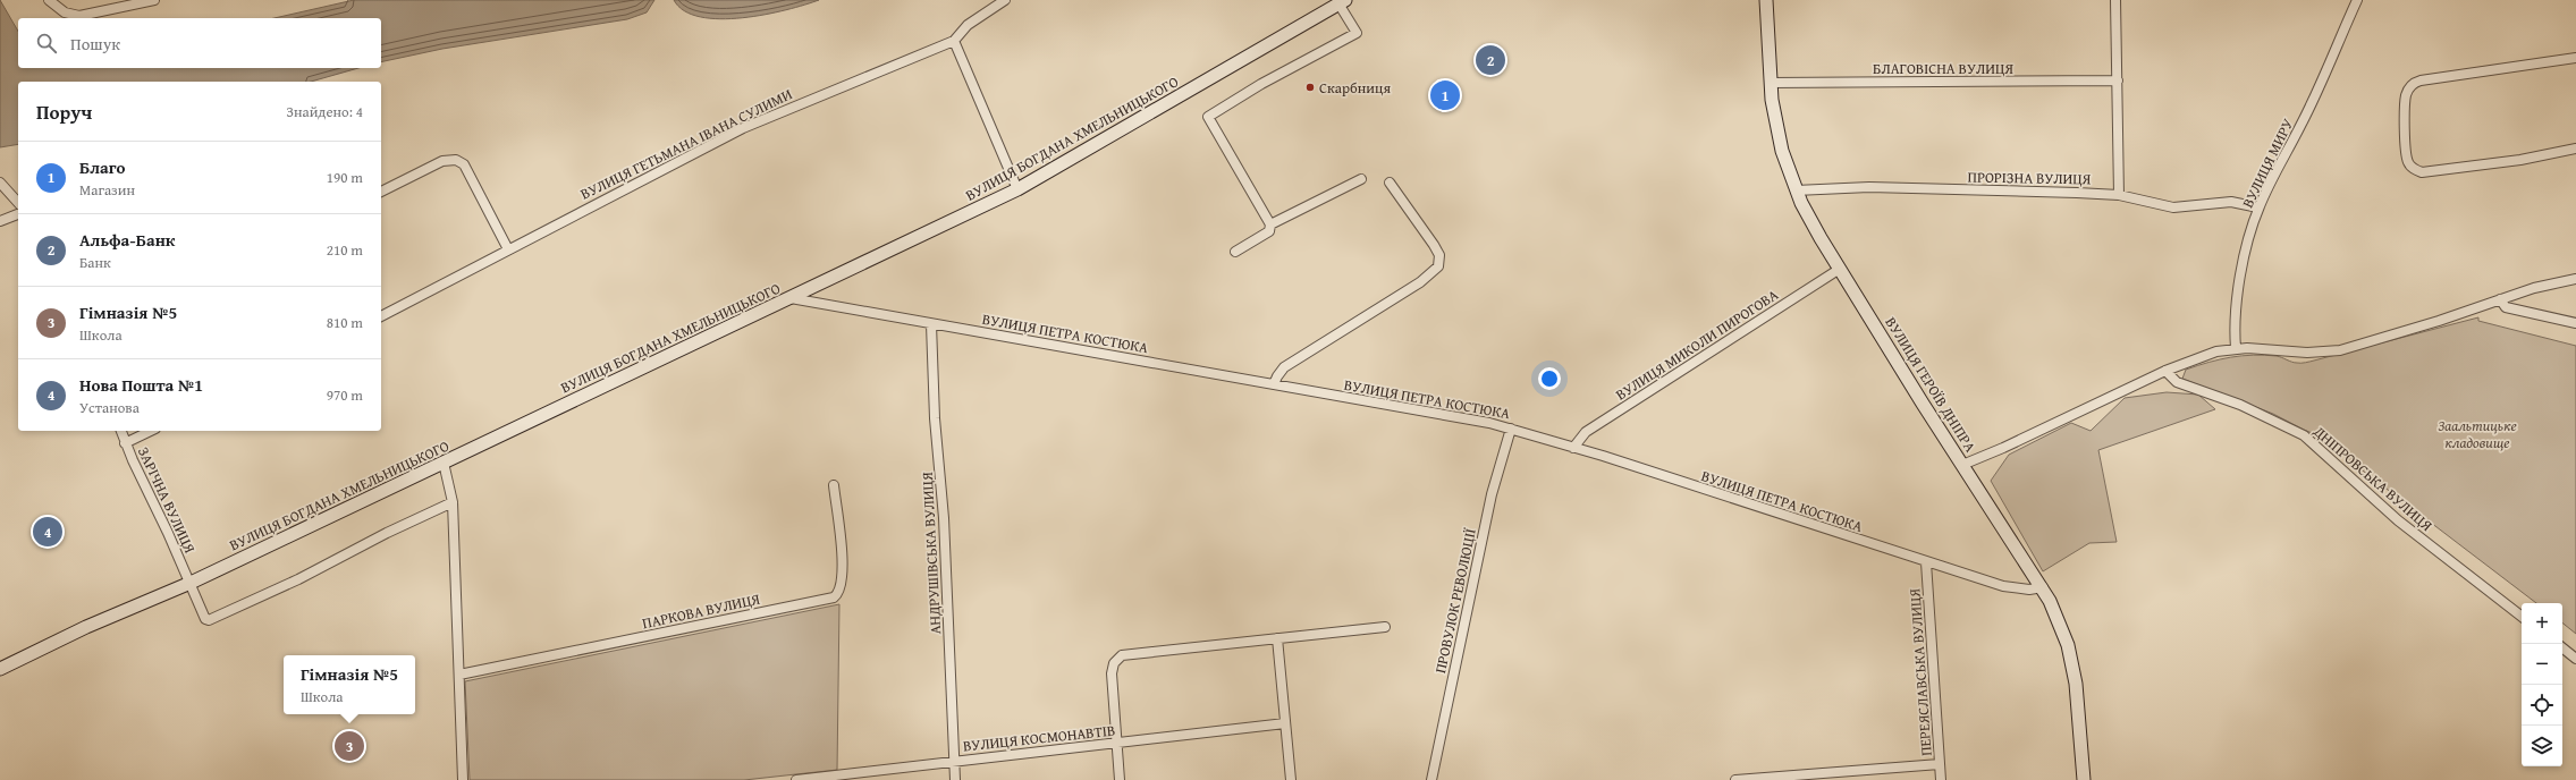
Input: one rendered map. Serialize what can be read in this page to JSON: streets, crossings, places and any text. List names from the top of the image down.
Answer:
{
  "streets": {
    "main road": ["ВУЛИЦЯ БОГДАНА ХМЕЛЬНИЦЬКОГО", "ВУЛИЦЯ ГЕРОЇВ ДНІПРА"],
    "street": [
      "БЛАГОВІСНА ВУЛИЦЯ",
      "ВУЛИЦЯ ГЕТЬМАНА ІВАНА СУЛИМИ",
      "ВУЛИЦЯ МИРУ",
      "ПРОРІЗНА ВУЛИЦЯ",
      "ВУЛИЦЯ ПЕТРА КОСТЮКА",
      "ВУЛИЦЯ МИКОЛИ ПИРОГОВА",
      "ДНІПРОВСЬКА ВУЛИЦЯ",
      "ЗАРІЧНА ВУЛИЦЯ",
      "АНДРУШІВСЬКА ВУЛИЦЯ",
      "ПРОВУЛОК РЕВОЛЮЦІЇ",
      "ПАРКОВА ВУЛИЦЯ",
      "ПЕРЕЯСЛАВСЬКА ВУЛИЦЯ",
      "ВУЛИЦЯ КОСМОНАВТІВ"
    ]
  },
  "crossings": [
    ["БЛАГОВІСНА ВУЛИЦЯ", "ВУЛИЦЯ ГЕРОЇВ ДНІПРА"],
    ["ВУЛИЦЯ БОГДАНА ХМЕЛЬНИЦЬКОГО", "ВУЛИЦЯ ПЕТРА КОСТЮКА"],
    ["ВУЛИЦЯ БОГДАНА ХМЕЛЬНИЦЬКОГО", "ЗАРІЧНА ВУЛИЦЯ"],
    ["ВУЛИЦЯ МИРУ", "ПРОРІЗНА ВУЛИЦЯ"],
    ["ПРОРІЗНА ВУЛИЦЯ", "ВУЛИЦЯ ГЕРОЇВ ДНІПРА"],
    ["ВУЛИЦЯ ПЕТРА КОСТЮКА", "ВУЛИЦЯ МИКОЛИ ПИРОГОВА"],
    ["ВУЛИЦЯ ПЕТРА КОСТЮКА", "ВУЛИЦЯ ГЕРОЇВ ДНІПРА"],
    ["ВУЛИЦЯ ПЕТРА КОСТЮКА", "АНДРУШІВСЬКА ВУЛИЦЯ"],
    ["ВУЛИЦЯ ПЕТРА КОСТЮКА", "ПРОВУЛОК РЕВОЛЮЦІЇ"],
    ["ВУЛИЦЯ ПЕТРА КОСТЮКА", "ПЕРЕЯСЛАВСЬКА ВУЛИЦЯ"],
    ["ВУЛИЦЯ МИКОЛИ ПИРОГОВА", "ВУЛИЦЯ ГЕРОЇВ ДНІПРА"],
    ["АНДРУШІВСЬКА ВУЛИЦЯ", "ВУЛИЦЯ КОСМОНАВТІВ"]
  ],
  "parks": ["Заальтицьке кладовище"],
  "places": ["Скарбниця"],
  "page": {
    "search": "Пошук",
    "pins": [
      "2",
      "1",
      "4",
      "3"
    ],
    "heading": ["Поруч", "Знайдено: 4"],
    "list": [
      {
        "mark": "1",
        "name": "Благо",
        "note": "Магазин",
        "value": "190 m"
      },
      {
        "mark": "2",
        "name": "Альфа-Банк",
        "note": "Банк",
        "value": "210 m"
      },
      {
        "mark": "3",
        "name": "Гімназія №5",
        "note": "Школа",
        "value": "810 m"
      },
      {
        "mark": "4",
        "name": "Нова Пошта №1",
        "note": "Установа",
        "value": "970 m"
      }
    ],
    "map_buttons": ["+", "−"],
    "popup": ["Гімназія №5", "Школа"]
  }
}
